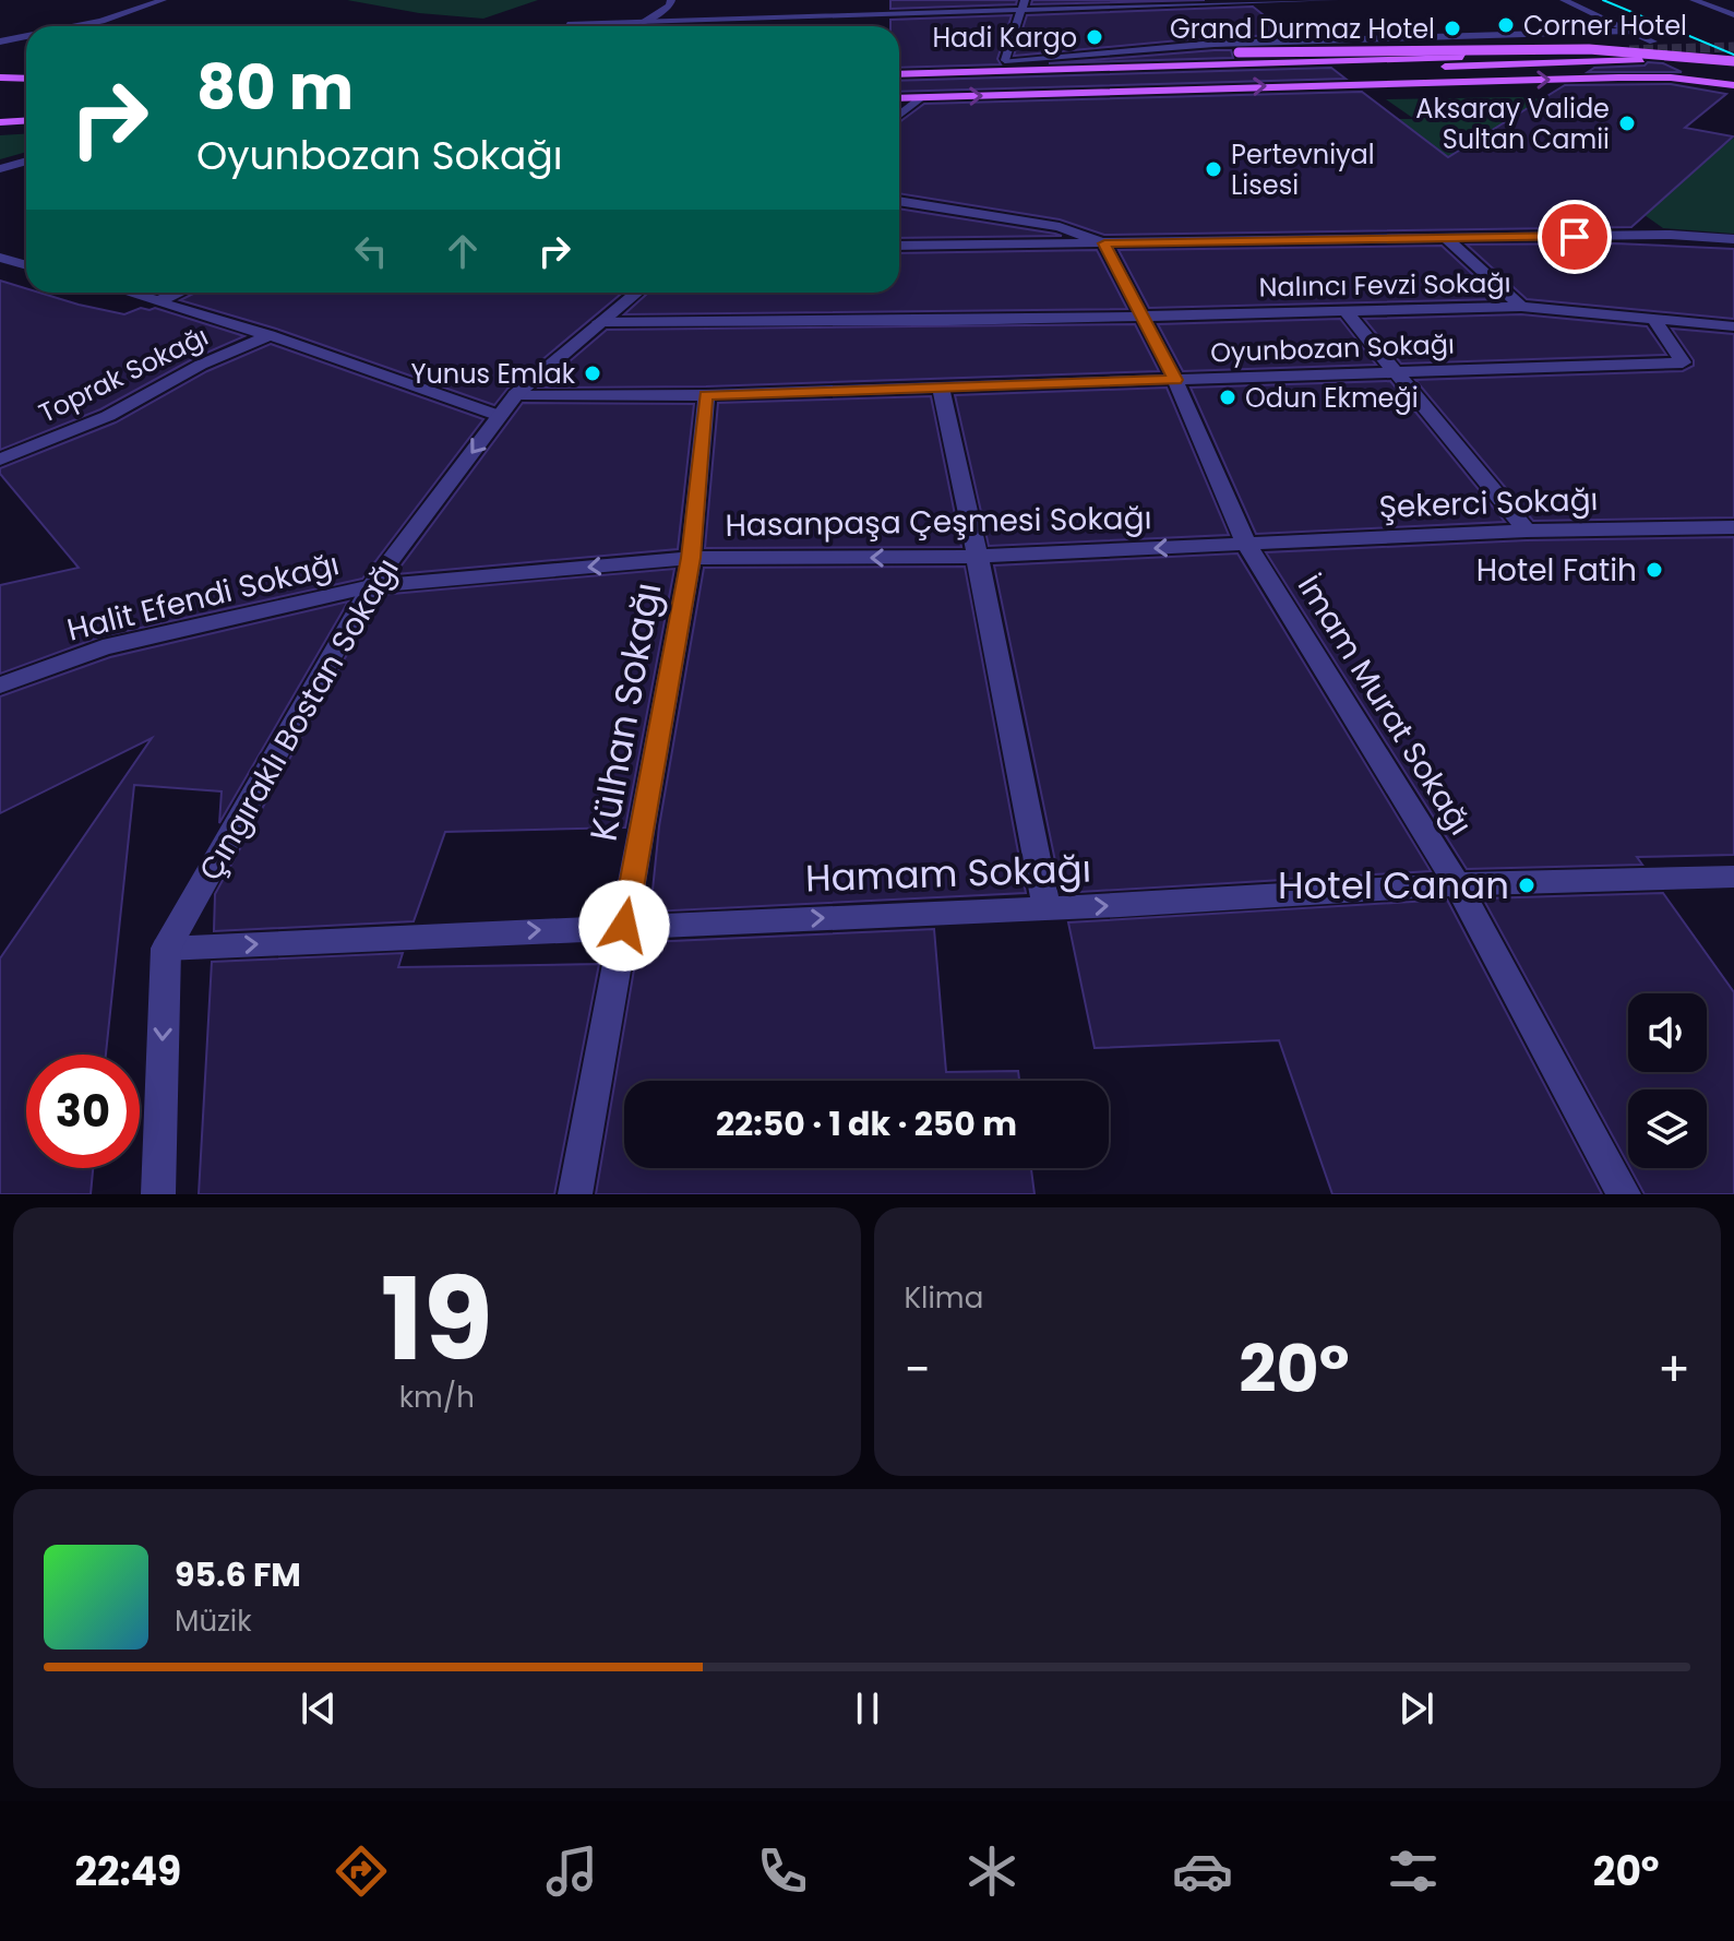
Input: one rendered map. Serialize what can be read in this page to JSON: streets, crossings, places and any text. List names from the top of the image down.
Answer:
{
  "streets": {
    "street": [
      "Nalıncı Fevzi Sokağı",
      "Oyunbozan Sokağı",
      "Toprak Sokağı",
      "Şekerci Sokağı",
      "Hasanpaşa Çeşmesi Sokağı",
      "Halit Efendi Sokağı",
      "İmam Murat Sokağı",
      "Külhan Sokağı",
      "Çıngıraklı Bostan Sokağı",
      "Hamam Sokağı"
    ]
  },
  "crossings": [
    ["Nalıncı Fevzi Sokağı", "Oyunbozan Sokağı"],
    ["Nalıncı Fevzi Sokağı", "İmam Murat Sokağı"],
    ["Nalıncı Fevzi Sokağı", "Çıngıraklı Bostan Sokağı"],
    ["Oyunbozan Sokağı", "İmam Murat Sokağı"],
    ["Oyunbozan Sokağı", "Külhan Sokağı"],
    ["Oyunbozan Sokağı", "Çıngıraklı Bostan Sokağı"],
    ["Şekerci Sokağı", "Hasanpaşa Çeşmesi Sokağı"],
    ["Şekerci Sokağı", "İmam Murat Sokağı"],
    ["Hasanpaşa Çeşmesi Sokağı", "Halit Efendi Sokağı"],
    ["Hasanpaşa Çeşmesi Sokağı", "İmam Murat Sokağı"],
    ["Hasanpaşa Çeşmesi Sokağı", "Külhan Sokağı"],
    ["Hasanpaşa Çeşmesi Sokağı", "Çıngıraklı Bostan Sokağı"],
    ["Halit Efendi Sokağı", "Çıngıraklı Bostan Sokağı"],
    ["İmam Murat Sokağı", "Hamam Sokağı"],
    ["Külhan Sokağı", "Hamam Sokağı"],
    ["Çıngıraklı Bostan Sokağı", "Hamam Sokağı"]
  ],
  "one_way": ["Hasanpaşa Çeşmesi Sokağı", "Çıngıraklı Bostan Sokağı", "Hamam Sokağı"],
  "places": [
    "Corner Hotel",
    "Grand Durmaz Hotel",
    "Hadi Kargo",
    "Aksaray Valide Sultan Camii",
    "Pertevniyal Lisesi",
    "Yunus Emlak",
    "Odun Ekmeği",
    "Hotel Fatih",
    "Hotel Canan"
  ],
  "page": {
    "turn": ["80 m", "Oyunbozan Sokağı"],
    "limit": "30",
    "trip": "22:50 · 1 dk · 250 m",
    "tile": [
      ["19", "km/h"],
      "Klima"
    ],
    "heat": ["−", "20°", "+"],
    "song": ["95.6 FM", "Müzik"],
    "tabs": ["22:49", "20°"]
  }
}
